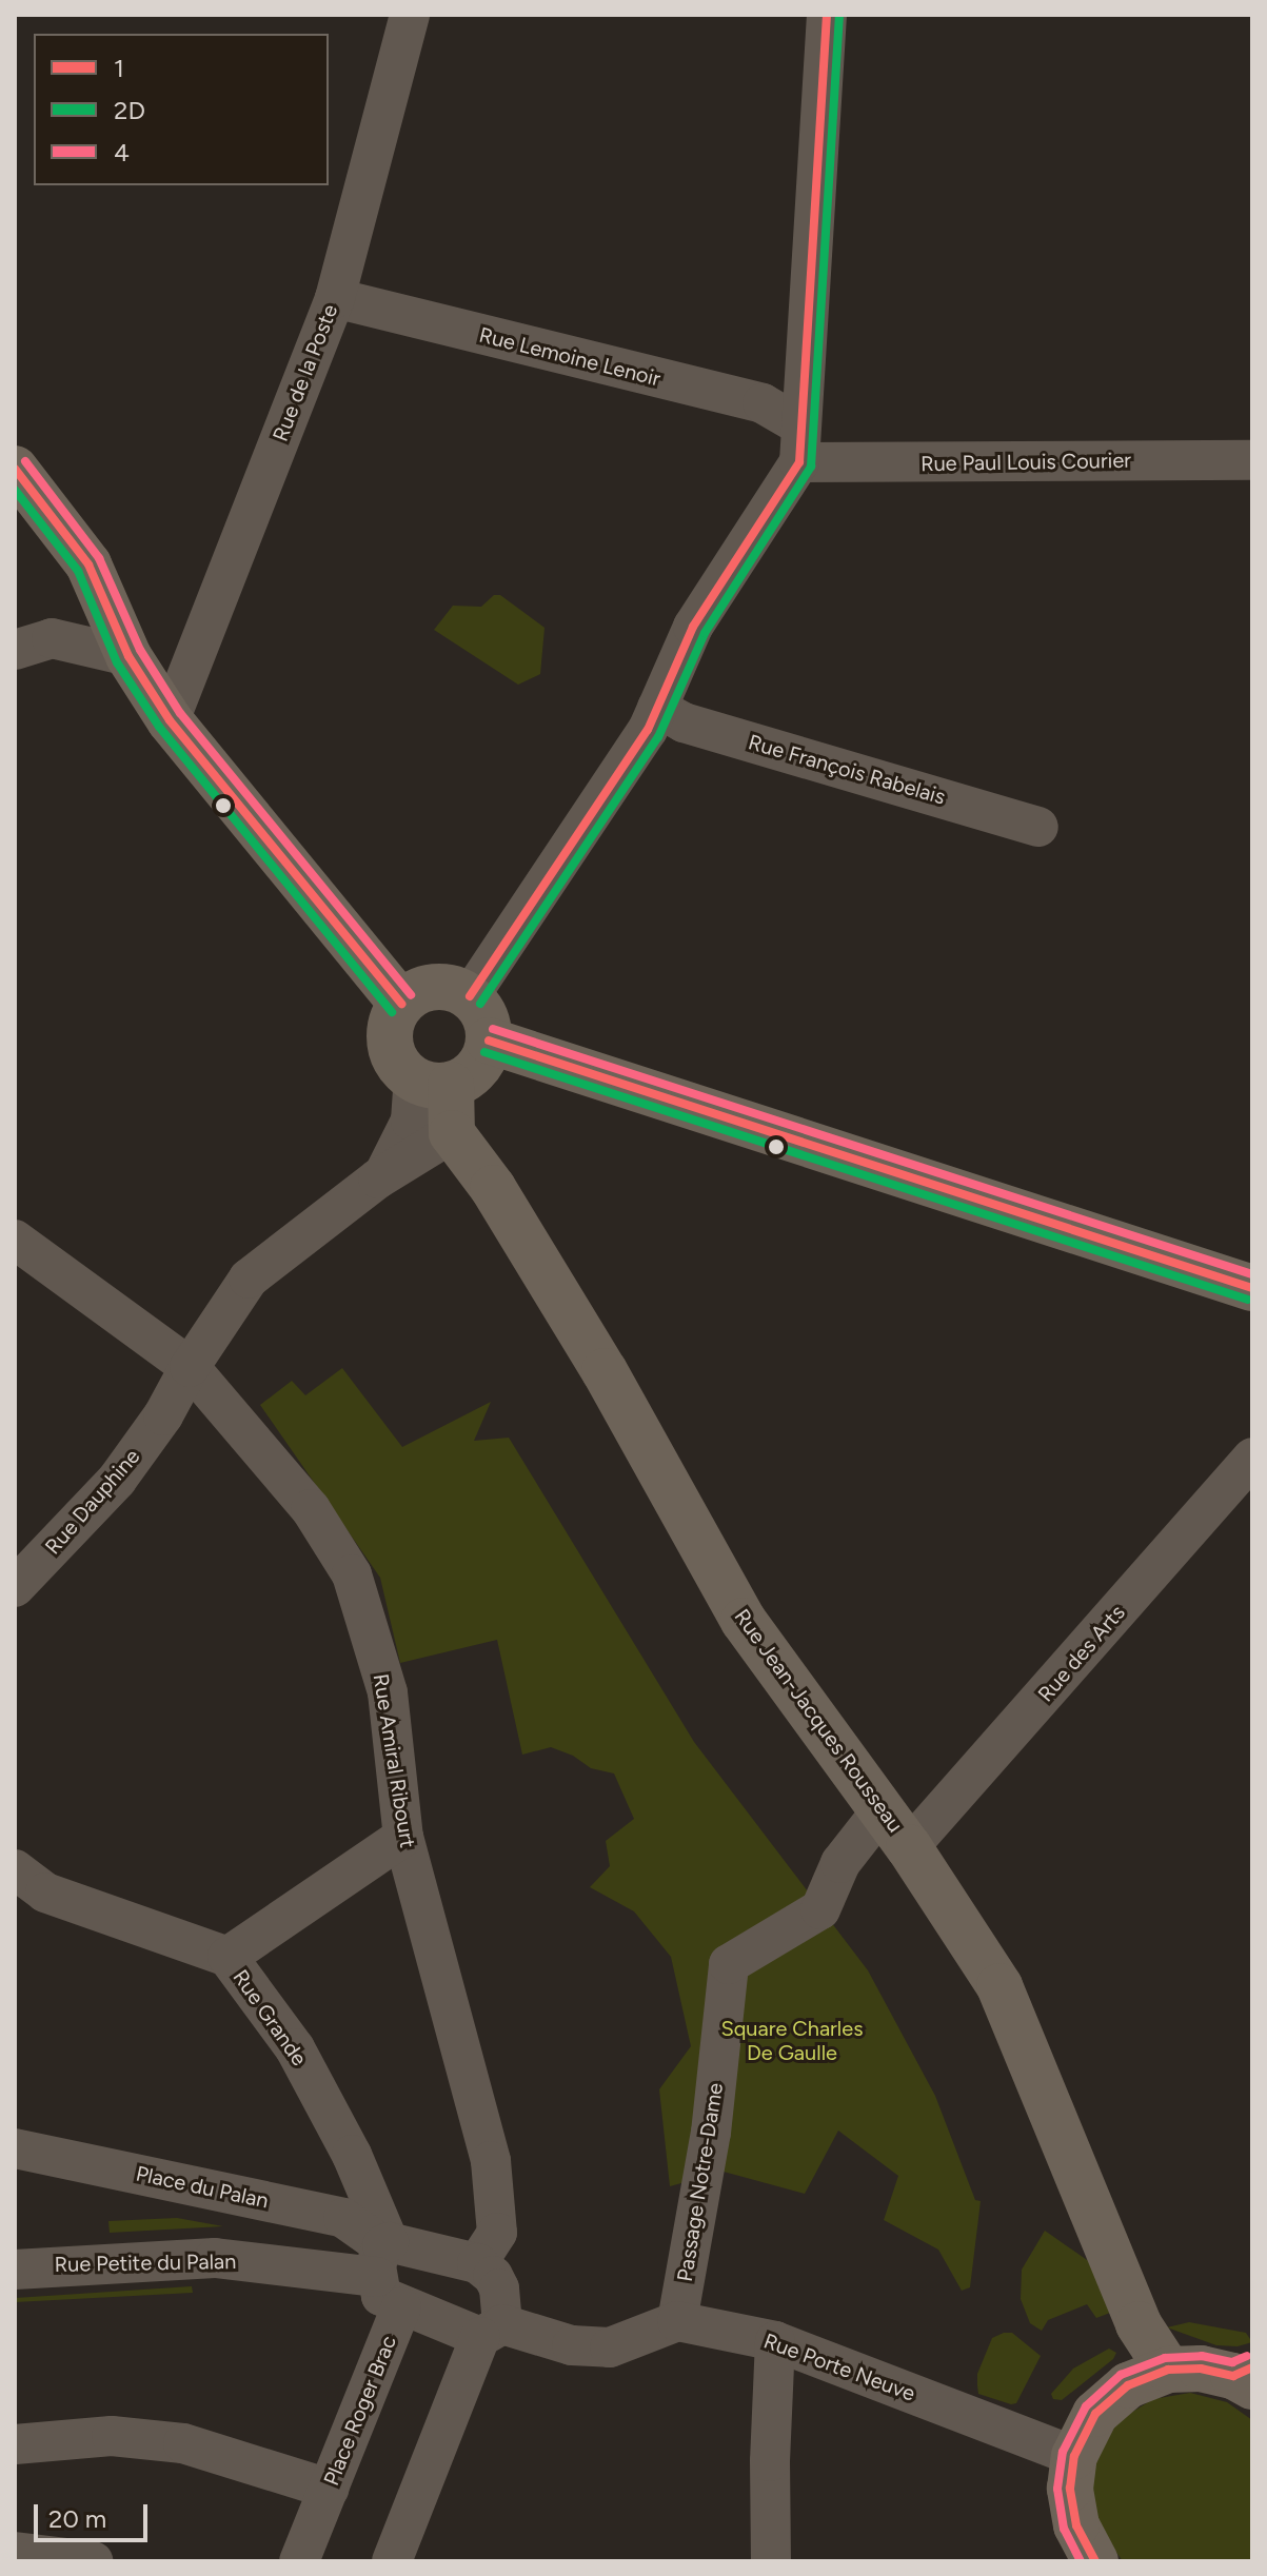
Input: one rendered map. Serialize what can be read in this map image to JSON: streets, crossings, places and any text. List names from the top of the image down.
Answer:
{
  "streets": {
    "main road": ["Rue Jean-Jacques Rousseau"],
    "street": [
      "Rue Lemoine Lenoir",
      "Rue de la Poste",
      "Rue Paul Louis Courier",
      "Rue François Rabelais",
      "Rue Dauphine",
      "Rue des Arts",
      "Rue Amiral Ribourt",
      "Rue Grande",
      "Passage Notre-Dame",
      "Place du Palan",
      "Rue Petite du Palan",
      "Rue Porte Neuve",
      "Place Roger Brac"
    ]
  },
  "crossings": [
    ["Rue Lemoine Lenoir", "Rue de la Poste"],
    ["Rue Lemoine Lenoir", "Rue Paul Louis Courier"],
    ["Rue Dauphine", "Rue Jean-Jacques Rousseau"],
    ["Rue Dauphine", "Rue Amiral Ribourt"],
    ["Rue des Arts", "Rue Jean-Jacques Rousseau"],
    ["Rue Jean-Jacques Rousseau", "Passage Notre-Dame"],
    ["Rue Grande", "Place du Palan"],
    ["Rue Grande", "Rue Petite du Palan"],
    ["Rue Grande", "Place Roger Brac"],
    ["Passage Notre-Dame", "Rue Porte Neuve"],
    ["Place du Palan", "Rue Petite du Palan"],
    ["Place du Palan", "Place Roger Brac"],
    ["Rue Petite du Palan", "Place Roger Brac"]
  ],
  "parks": ["Square Charles De Gaulle"],
  "lines": ["transit line 1", "transit line 2D", "transit line 4"],
  "legend": ["1", "2D", "4"],
  "scale_bar": "20 m"
}
